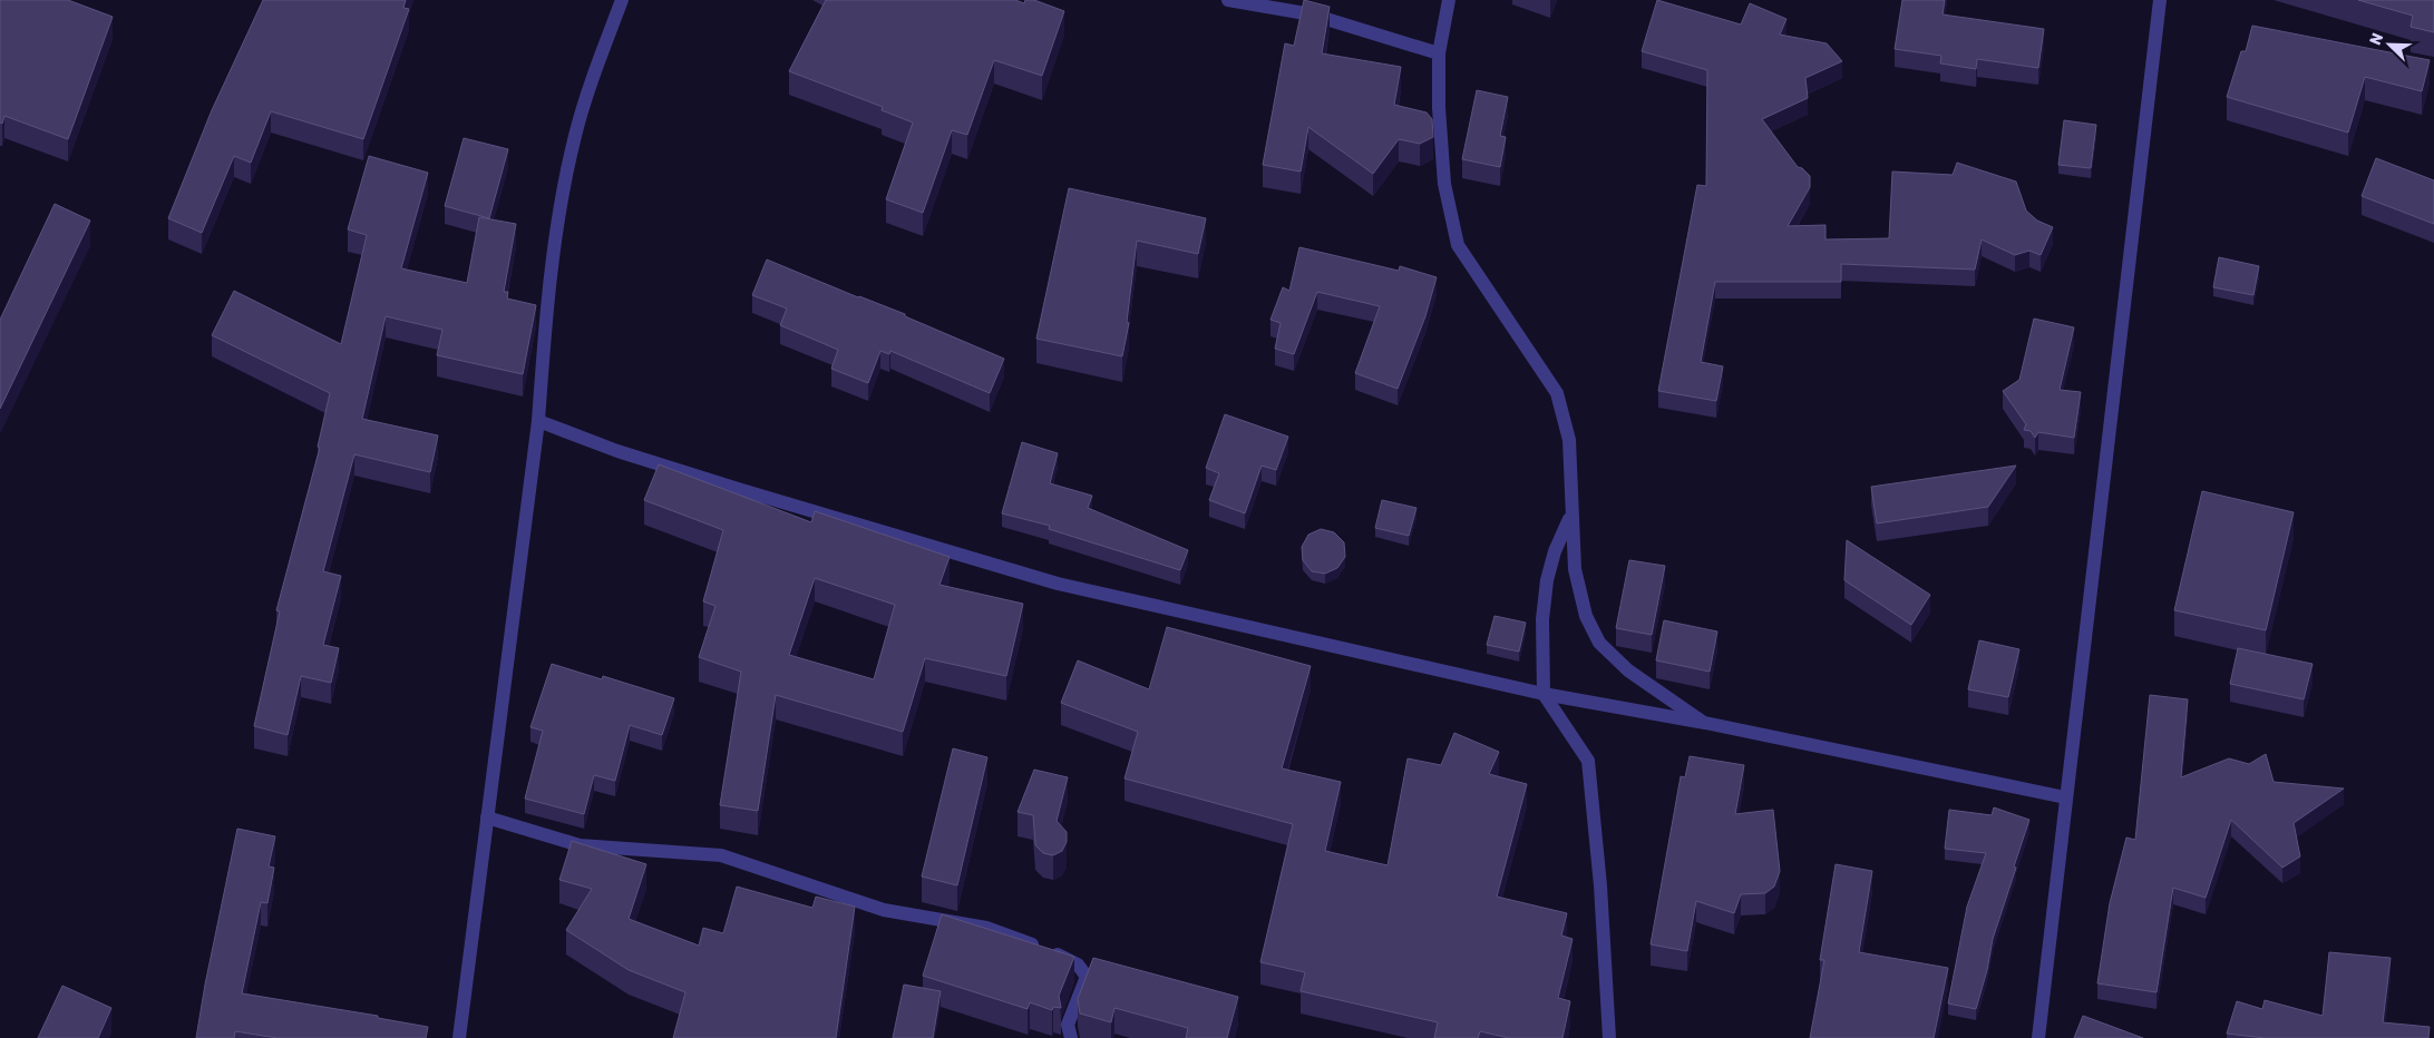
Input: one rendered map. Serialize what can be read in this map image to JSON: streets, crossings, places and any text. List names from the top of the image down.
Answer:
{
  "north": "top left"
}
